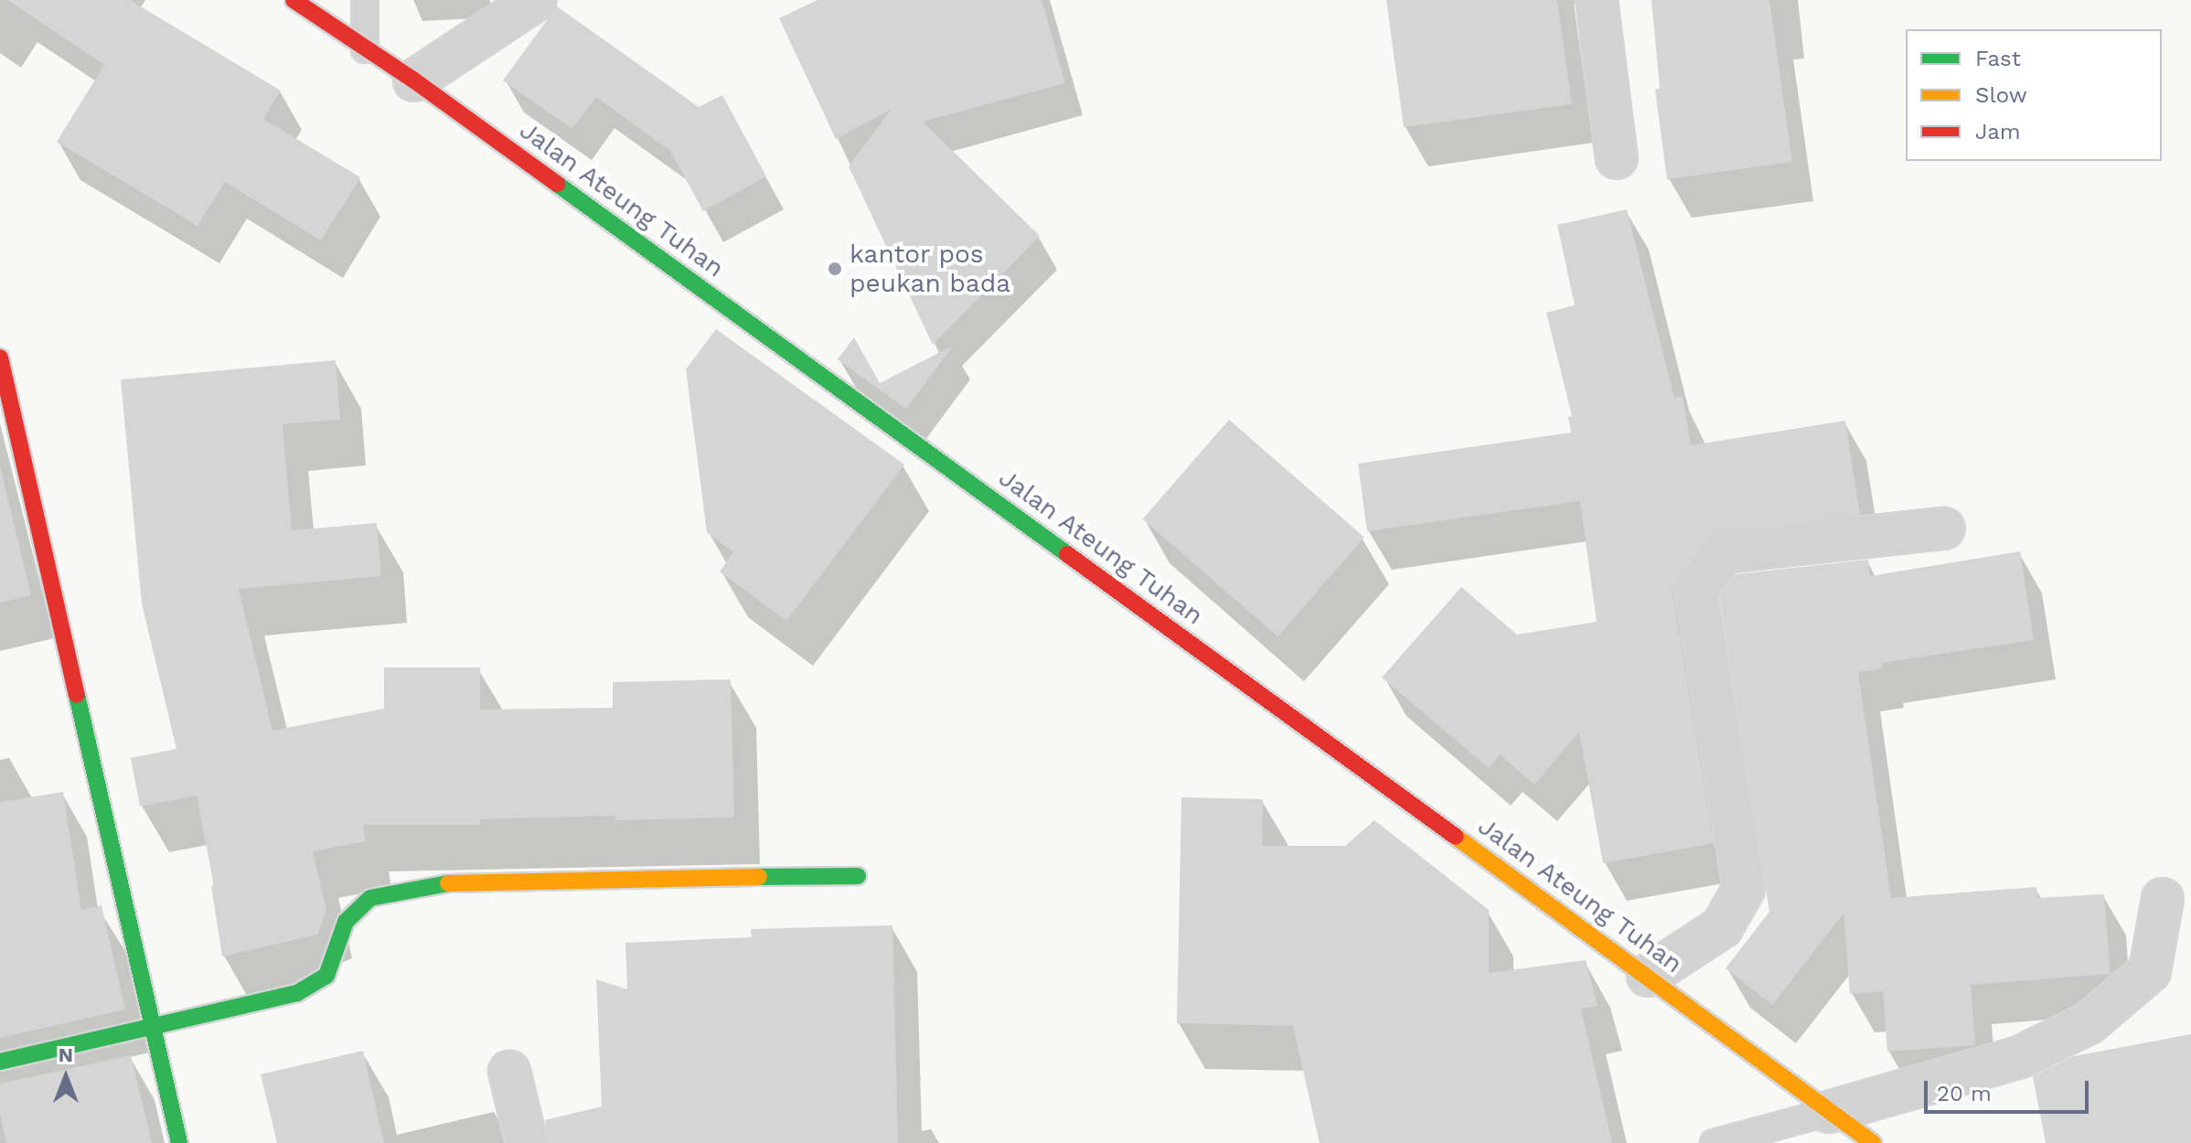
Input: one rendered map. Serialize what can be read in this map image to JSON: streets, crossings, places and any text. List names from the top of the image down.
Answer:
{
  "streets": {
    "street": ["Jalan Ateung Tuhan"]
  },
  "places": ["kantor pos peukan bada"],
  "legend": ["Fast", "Slow", "Jam"],
  "scale_bar": "20 m",
  "north": "top"
}
